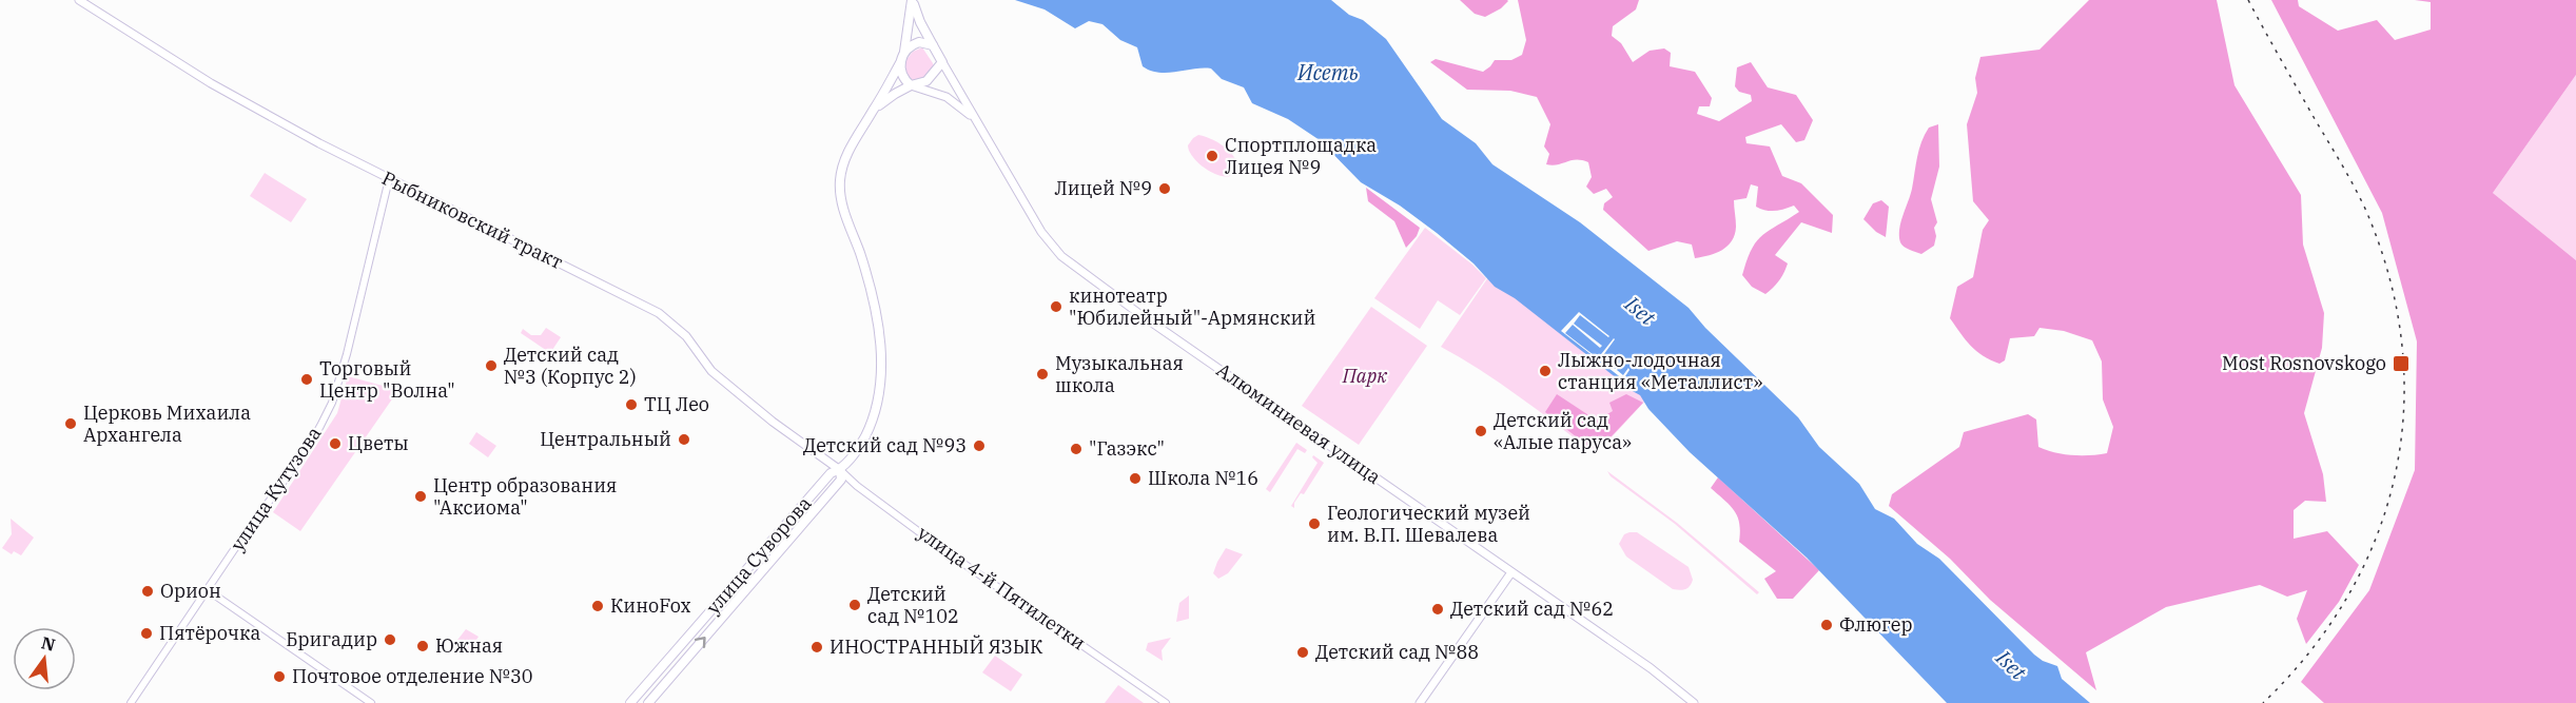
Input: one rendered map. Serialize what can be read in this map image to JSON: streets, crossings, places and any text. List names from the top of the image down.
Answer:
{
  "streets": {
    "main road": ["Рыбниковский тракт", "Алюминиевая улица", "улица Суворова"],
    "street": ["улица Кутузова", "улица 4-й Пятилетки"]
  },
  "crossings": [
    ["Рыбниковский тракт", "улица Кутузова"],
    ["Рыбниковский тракт", "улица Суворова"],
    ["Рыбниковский тракт", "улица 4-й Пятилетки"],
    ["улица Суворова", "улица 4-й Пятилетки"]
  ],
  "water": ["Исеть", "Iset"],
  "parks": ["Парк"],
  "places": {
    "other": [
      "Спортплощадка Лицея №9",
      "Лицей №9",
      "кинотеатр \"Юбилейный\"-Армянский",
      "Детский сад №3 (Корпус 2)",
      "Лыжно-лодочная станция «Металлист»",
      "Музыкальная школа",
      "Торговый Центр \"Волна\"",
      "ТЦ Лео",
      "Церковь Михаила Архангела",
      "Детский сад «Алые паруса»",
      "Центральный",
      "Цветы",
      "Детский сад №93",
      "\"Газэкс\"",
      "Школа №16",
      "Центр образования \"Аксиома\"",
      "Геологический музей им. В.П. Шевалева",
      "Орион",
      "Детский сад №102",
      "КиноFox",
      "Детский сад №62",
      "Флюгер",
      "Пятёрочка",
      "Бригадир",
      "Южная",
      "ИНОСТРАННЫЙ ЯЗЫК",
      "Детский сад №88",
      "Почтовое отделение №30"
    ],
    "transit": ["Most Rosnovskogo"]
  },
  "north": "top"
}
